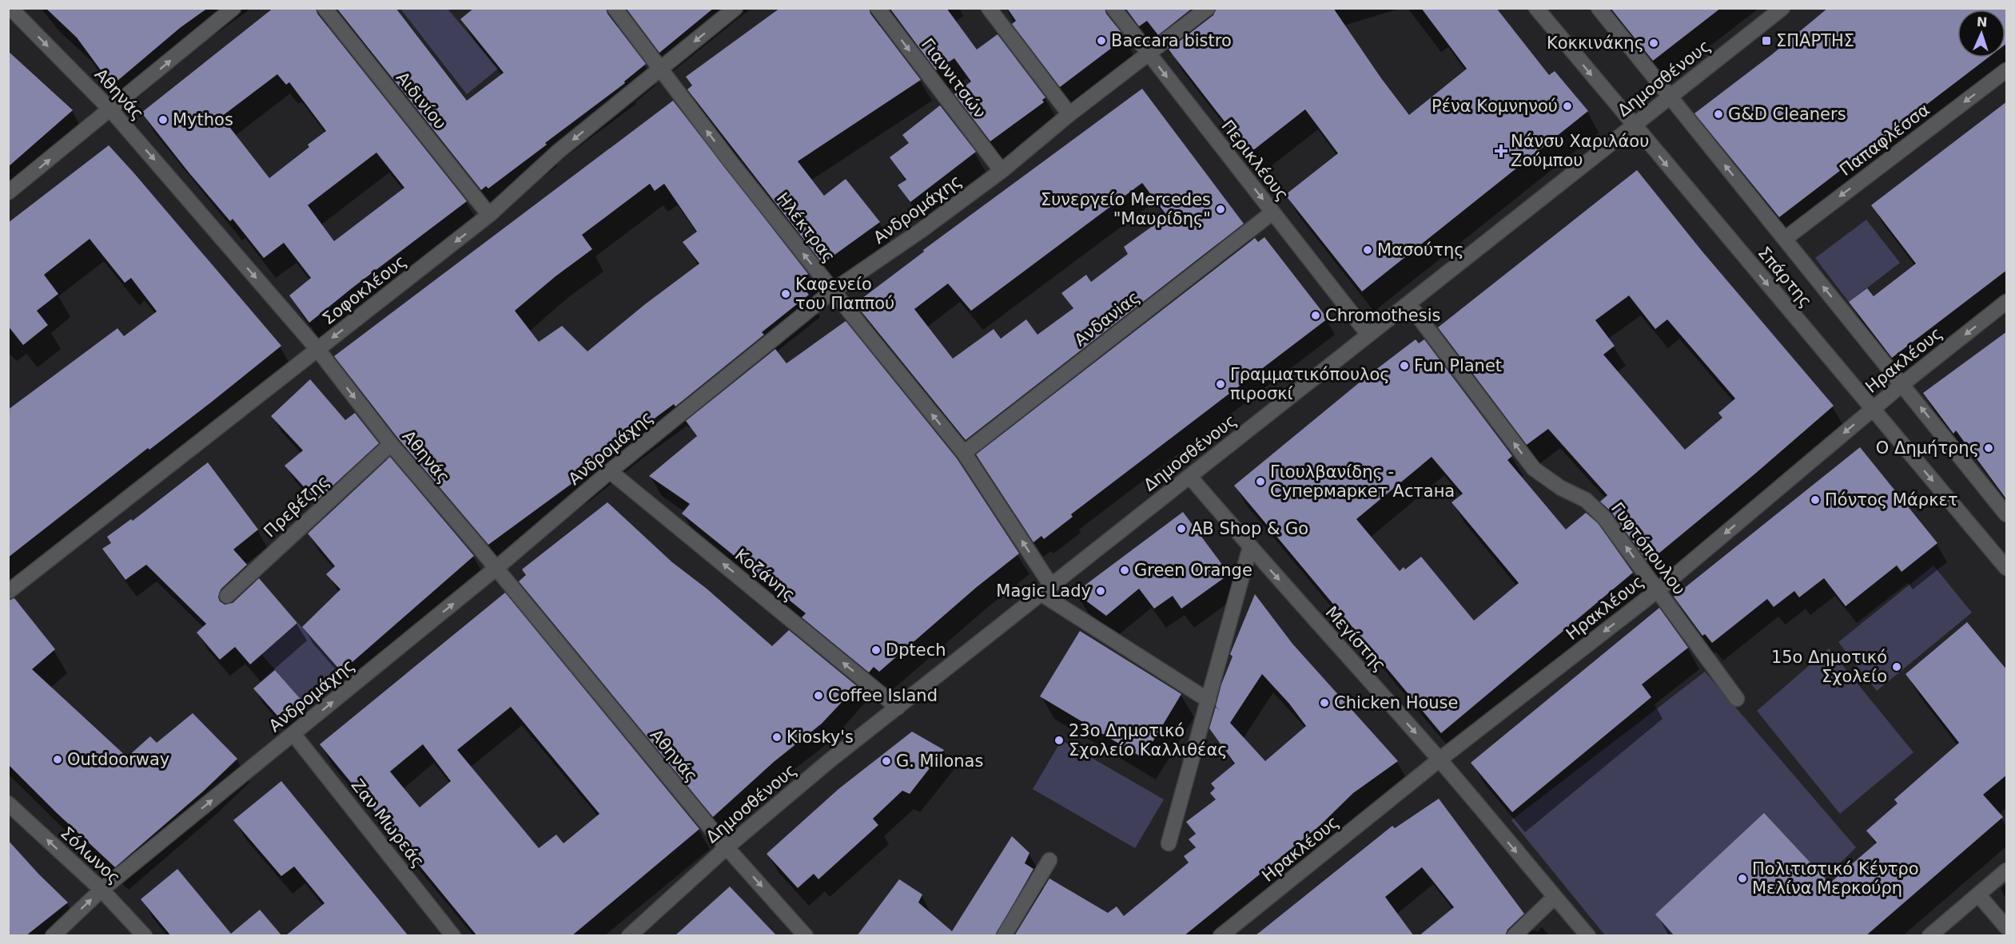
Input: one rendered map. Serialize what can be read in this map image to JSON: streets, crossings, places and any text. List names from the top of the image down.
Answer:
{
  "streets": {
    "street": [
      "Γιαννιτσών",
      "Δημοσθένους",
      "Αθηνάς",
      "Αιδινίου",
      "Παπαφλέσσα",
      "Περικλέους",
      "Ανδρομάχης",
      "Ηλέκτρας",
      "Σπάρτης",
      "Σοφοκλέους",
      "Ανδανiας",
      "Ηρακλέους",
      "Πρεβέζης",
      "Γυφτόπουλου",
      "Κοζάνης",
      "Μεγίστης",
      "Ζαν Μωρεάς",
      "Σόλωνος"
    ]
  },
  "crossings": [
    ["Γιαννιτσών", "Ανδρομάχης"],
    ["Δημοσθένους", "Αθηνάς"],
    ["Δημοσθένους", "Περικλέους"],
    ["Δημοσθένους", "Ηλέκτρας"],
    ["Δημοσθένους", "Σπάρτης"],
    ["Δημοσθένους", "Γυφτόπουλου"],
    ["Δημοσθένους", "Κοζάνης"],
    ["Δημοσθένους", "Μεγίστης"],
    ["Αθηνάς", "Ανδρομάχης"],
    ["Αθηνάς", "Σοφοκλέους"],
    ["Αθηνάς", "Πρεβέζης"],
    ["Αιδινίου", "Σοφοκλέους"],
    ["Παπαφλέσσα", "Σπάρτης"],
    ["Περικλέους", "Ανδρομάχης"],
    ["Περικλέους", "Ανδανiας"],
    ["Ανδρομάχης", "Ηλέκτρας"],
    ["Ανδρομάχης", "Κοζάνης"],
    ["Ανδρομάχης", "Ζαν Μωρεάς"],
    ["Ανδρομάχης", "Σόλωνος"],
    ["Ηλέκτρας", "Σοφοκλέους"],
    ["Ηλέκτρας", "Ανδανiας"],
    ["Σπάρτης", "Ηρακλέους"],
    ["Ηρακλέους", "Γυφτόπουλου"],
    ["Ηρακλέους", "Μεγίστης"]
  ],
  "one_way": [
    "Αθηνάς",
    "Παπαφλέσσα",
    "Περικλέους",
    "Ανδρομάχης",
    "Ηλέκτρας",
    "Σοφοκλέους",
    "Ηρακλέους",
    "Γυφτόπουλου",
    "Κοζάνης",
    "Μεγίστης",
    "Σόλωνος"
  ],
  "places": {
    "other": [
      "Baccara bistro",
      "Κοκκινάκης",
      "Ρένα Κομνηνού",
      "G&D Cleaners",
      "Mythos",
      "Συνεργείο Mercedes \"Μαυρίδης\"",
      "Μασούτης",
      "Καφενείο του Παππού",
      "Chromothesis",
      "Fun Planet",
      "Γραμματικόπουλος πιροσκί",
      "Ο Δημήτρης",
      "Γιουλβανίδης - Супермаркет Астана",
      "Πόντος Μάρκετ",
      "AB Shop & Go",
      "Green Orange",
      "Magic Lady",
      "Dptech",
      "15ο Δημοτικό Σχολείο",
      "Coffee Island",
      "Chicken House",
      "Kiosky's",
      "23ο Δημοτικό Σχολείο Καλλιθέας",
      "Outdoorway",
      "G. Milonas",
      "Πολιτιστικό Κέντρο Μελίνα Μερκούρη"
    ],
    "transit": ["ΣΠΑΡΤΗΣ"],
    "health": ["Νάνσυ Χαριλάου Ζούμπου"]
  },
  "north": "top"
}
